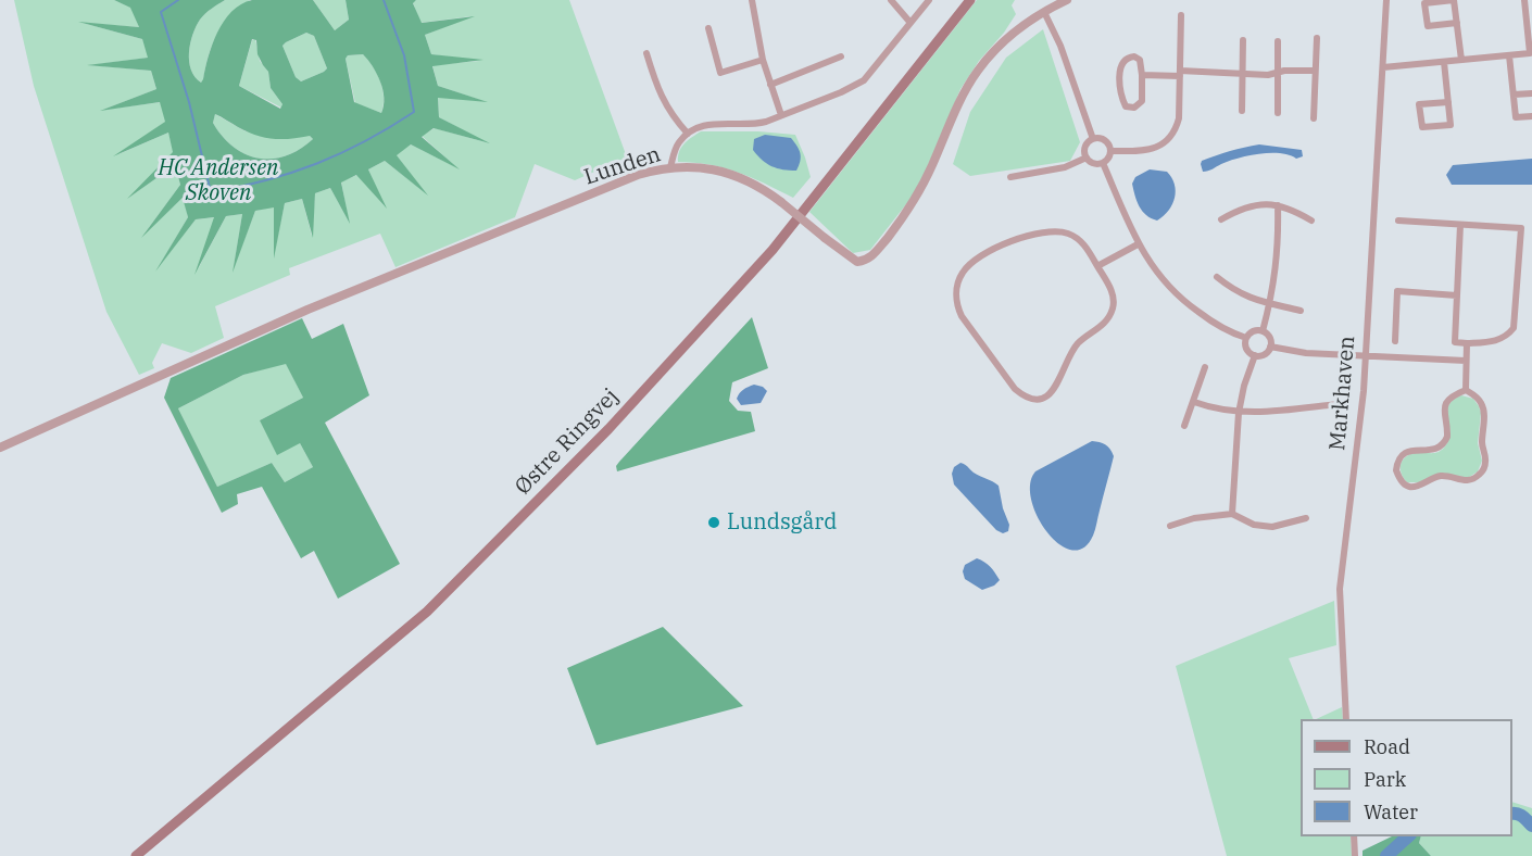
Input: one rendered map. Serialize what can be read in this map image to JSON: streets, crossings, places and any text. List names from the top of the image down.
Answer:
{
  "streets": {
    "main road": ["Østre Ringvej"],
    "street": ["Lunden", "Markhaven"]
  },
  "parks": ["HC Andersen Skoven"],
  "places": ["Lundsgård"],
  "legend": ["Road", "Park", "Water"]
}
